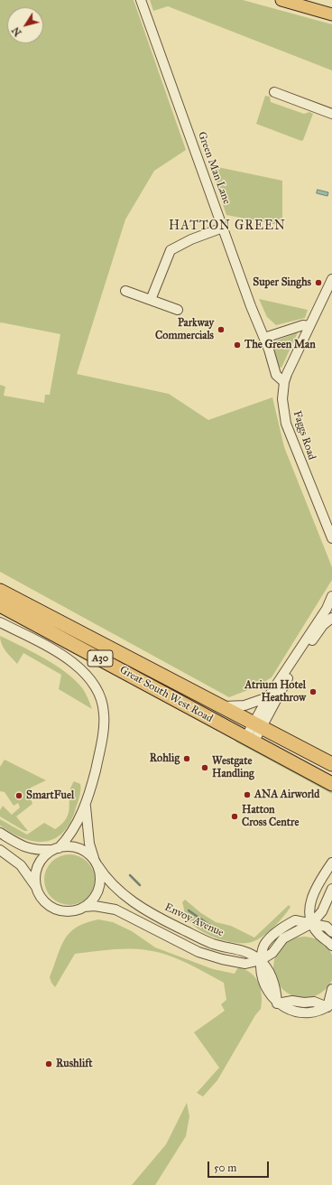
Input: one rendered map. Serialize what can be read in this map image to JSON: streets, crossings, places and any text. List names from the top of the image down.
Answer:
{
  "streets": {
    "highway": ["A30", "Great South West Road"],
    "street": ["Green Man Lane", "Faggs Road", "Envoy Avenue"]
  },
  "crossings": [
    ["Green Man Lane", "Faggs Road"]
  ],
  "districts": ["HATTON GREEN"],
  "places": [
    "Super Singhs",
    "Parkway Commercials",
    "The Green Man",
    "Atrium Hotel Heathrow",
    "Rohlig",
    "Westgate Handling",
    "ANA Airworld",
    "SmartFuel",
    "Hatton Cross Centre",
    "Rushlift"
  ],
  "scale_bar": "50 m",
  "north": "bottom left"
}
